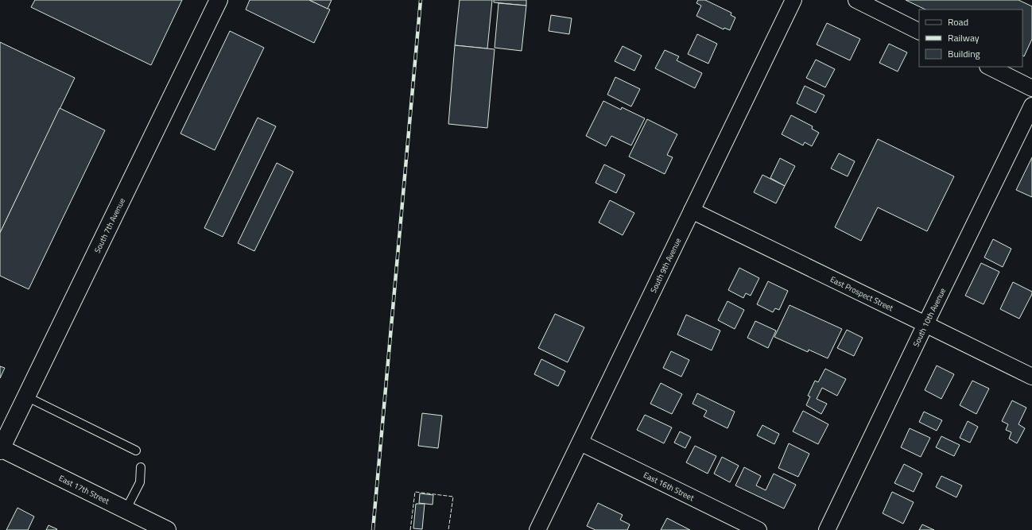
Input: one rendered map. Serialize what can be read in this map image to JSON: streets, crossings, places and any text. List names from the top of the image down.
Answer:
{
  "streets": {
    "street": [
      "South 7th Avenue",
      "South 9th Avenue",
      "East Prospect Street",
      "South 10th Avenue",
      "East 16th Street",
      "East 17th Street"
    ]
  },
  "crossings": [
    ["South 7th Avenue", "East 17th Street"],
    ["South 9th Avenue", "East Prospect Street"],
    ["South 9th Avenue", "East 16th Street"],
    ["East Prospect Street", "South 10th Avenue"]
  ],
  "legend": ["Road", "Railway", "Building"]
}
